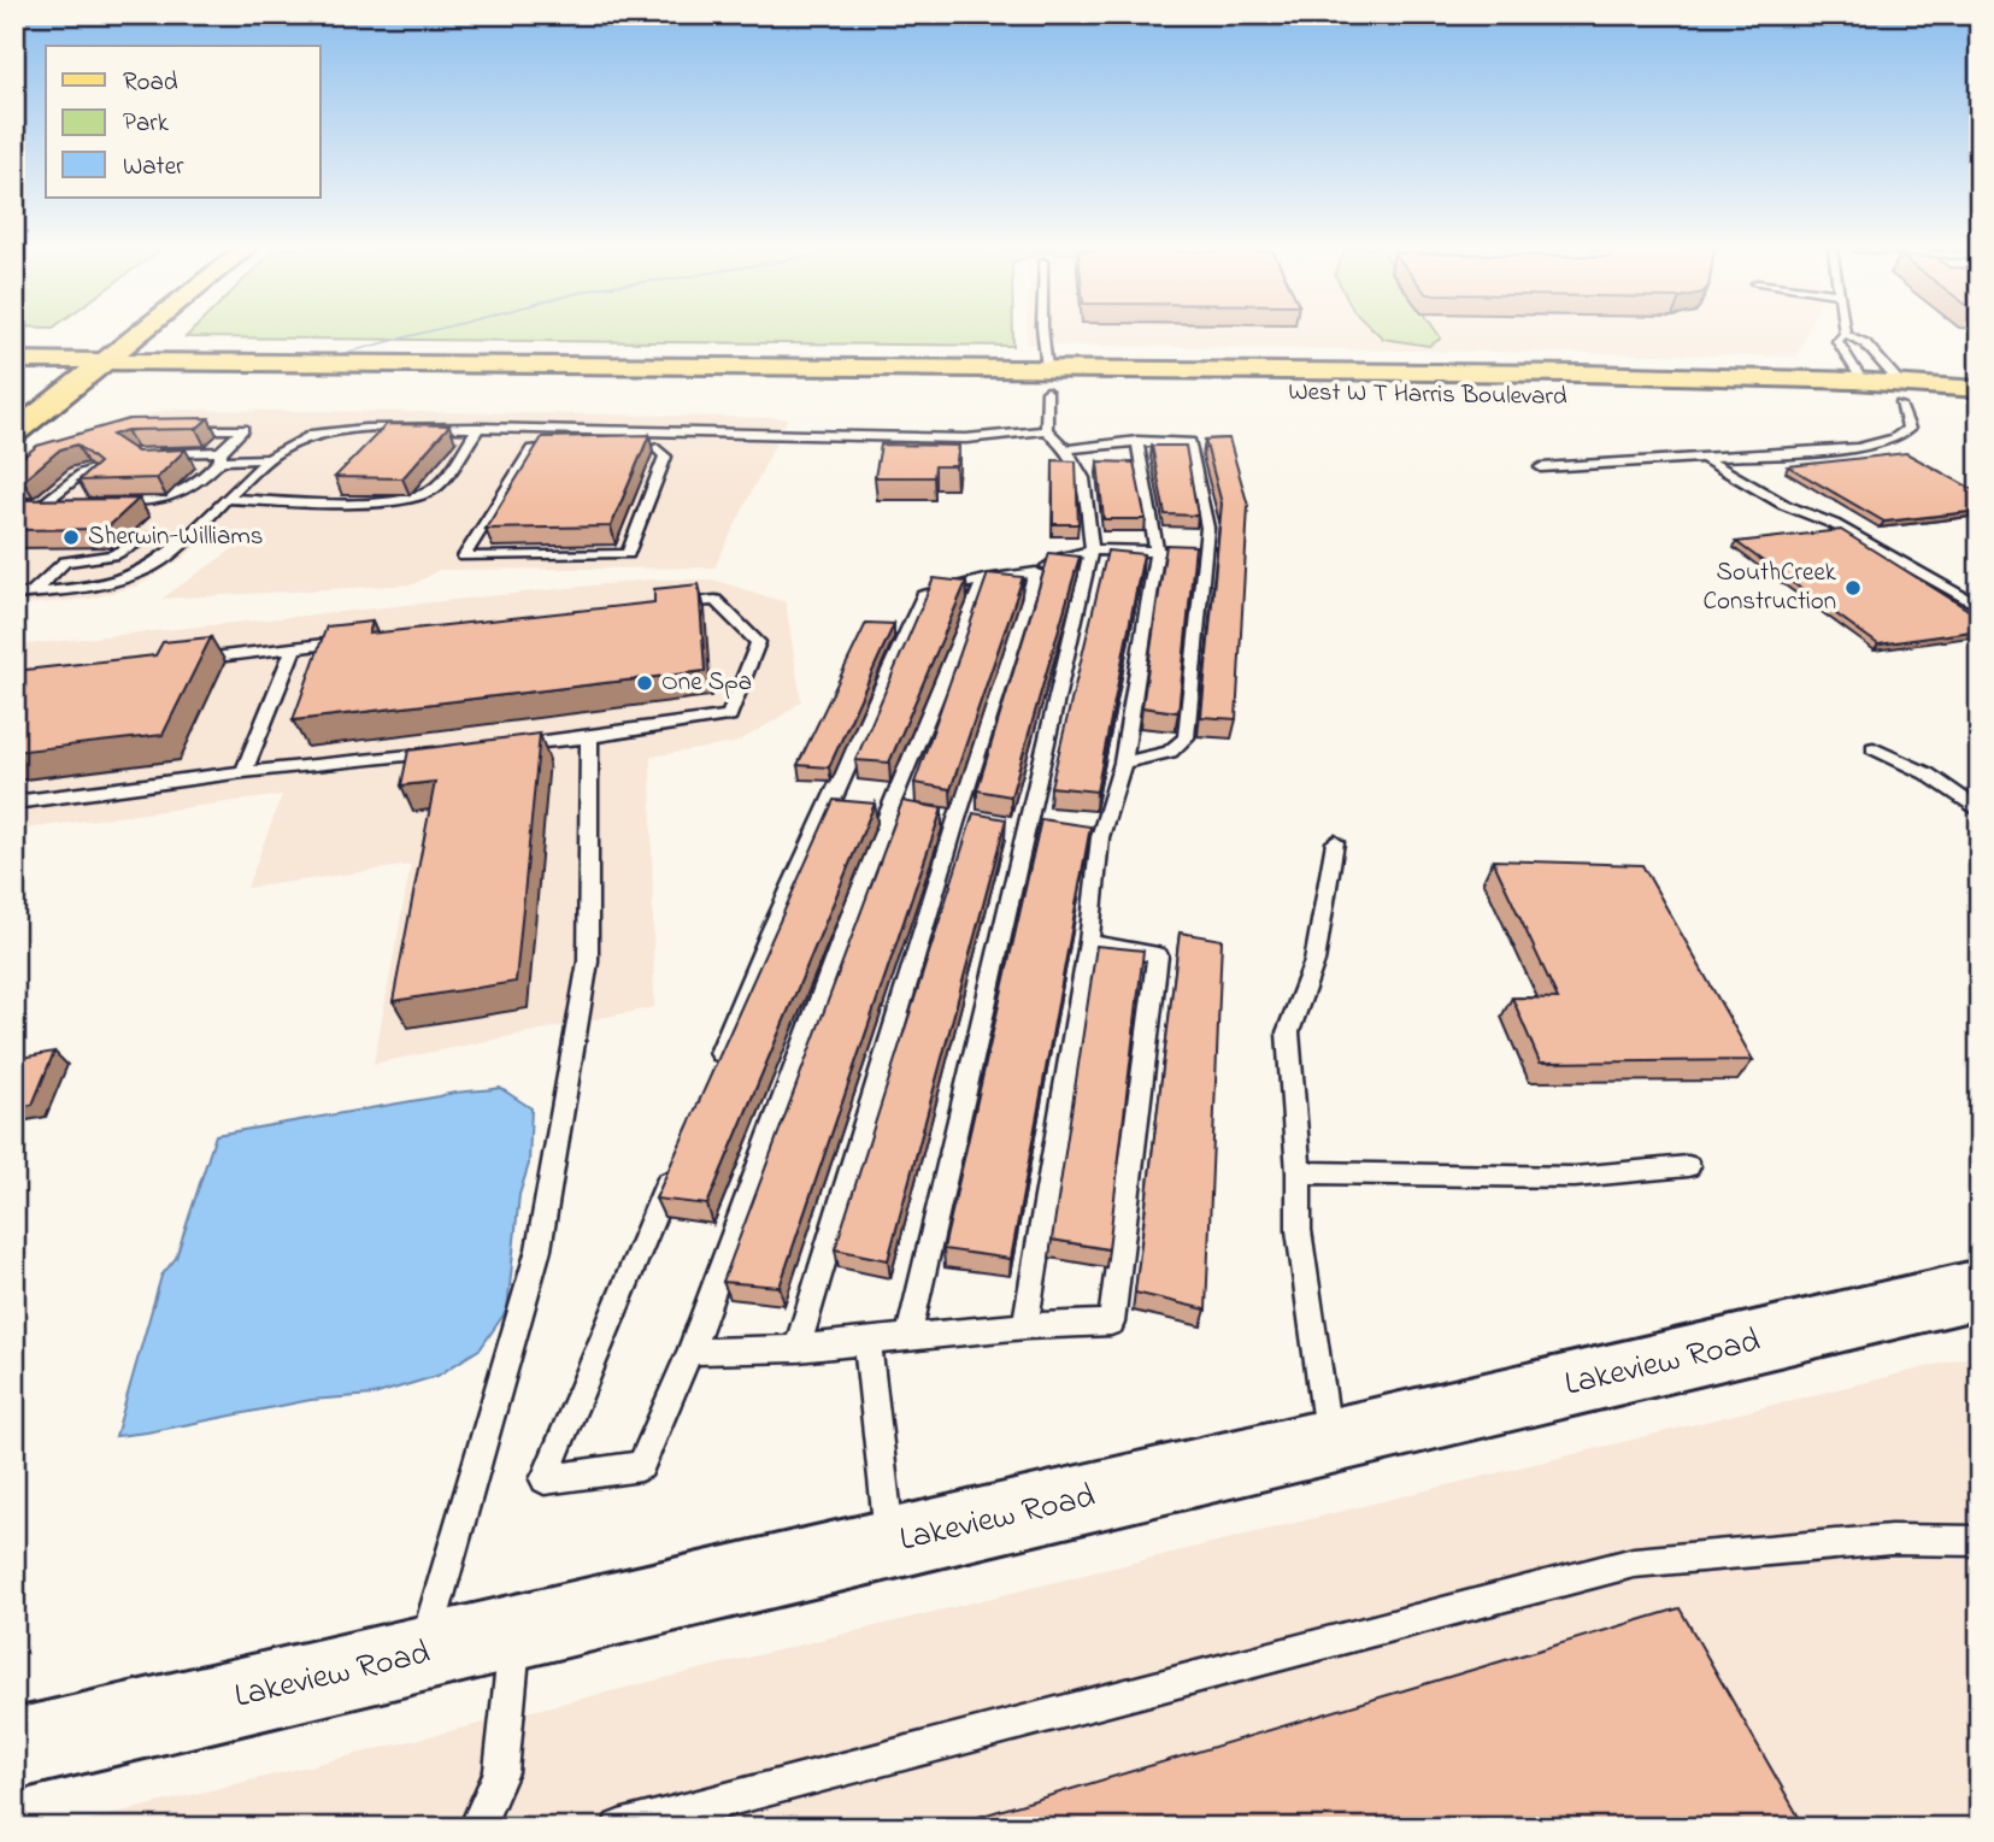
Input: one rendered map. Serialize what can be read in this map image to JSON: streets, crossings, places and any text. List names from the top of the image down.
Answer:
{
  "streets": {
    "main road": ["West W T Harris Boulevard", "Lakeview Road"]
  },
  "places": ["Sherwin-Williams", "SouthCreek Construction", "One Spa"],
  "legend": ["Road", "Park", "Water"]
}
